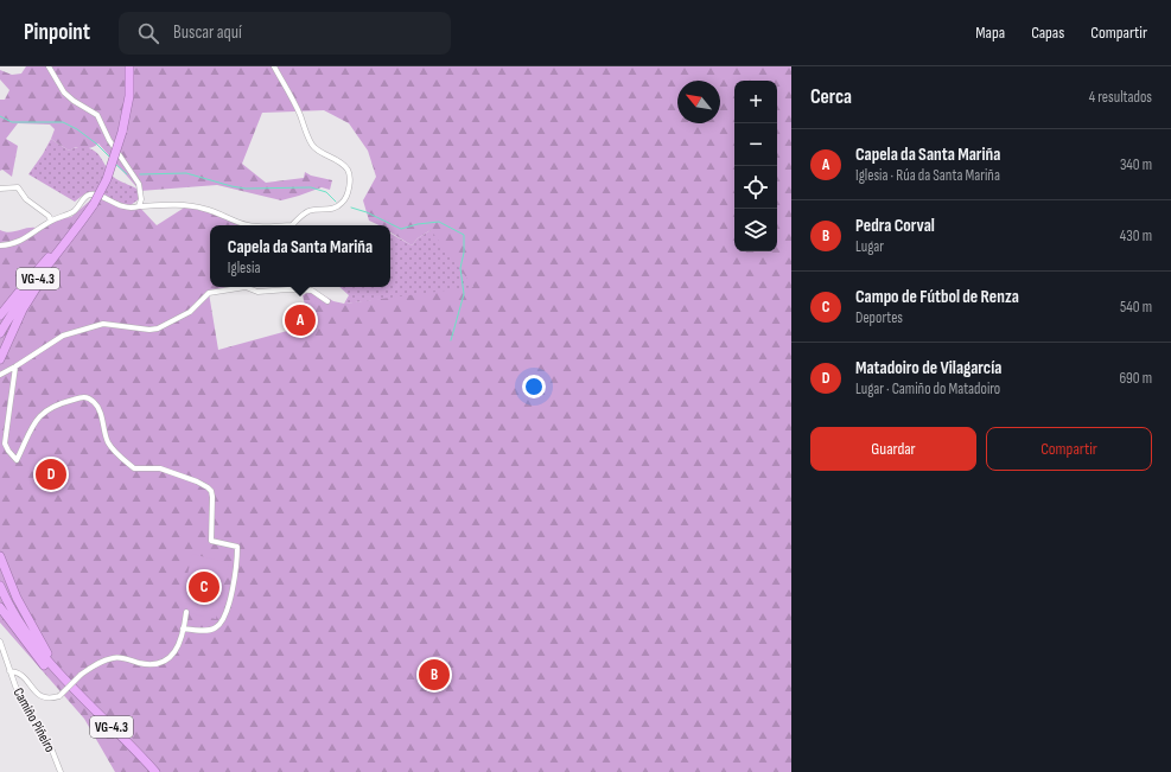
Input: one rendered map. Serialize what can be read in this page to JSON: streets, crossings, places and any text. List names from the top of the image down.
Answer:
{
  "streets": {
    "highway": ["VG-4.3"],
    "street": ["Camiño Piñeiro"]
  },
  "north": "top left",
  "page": {
    "header": "Pinpoint",
    "search": "Buscar aquí",
    "nav": ["Mapa", "Capas", "Compartir"],
    "heading": ["Cerca", "4 resultados"],
    "map_buttons": ["+", "−"],
    "list": [
      {
        "mark": "A",
        "name": "Capela da Santa Mariña",
        "note": "Iglesia · Rúa da Santa Mariña",
        "value": "340 m"
      },
      {
        "mark": "B",
        "name": "Pedra Corval",
        "note": "Lugar",
        "value": "430 m"
      },
      {
        "mark": "C",
        "name": "Campo de Fútbol de Renza",
        "note": "Deportes",
        "value": "540 m"
      },
      {
        "mark": "D",
        "name": "Matadoiro de Vilagarcía",
        "note": "Lugar · Camiño do Matadoiro",
        "value": "690 m"
      }
    ],
    "popup": ["Capela da Santa Mariña", "Iglesia"],
    "pins": [
      "A",
      "D",
      "C",
      "B"
    ],
    "buttons": ["Guardar", "Compartir"]
  }
}
